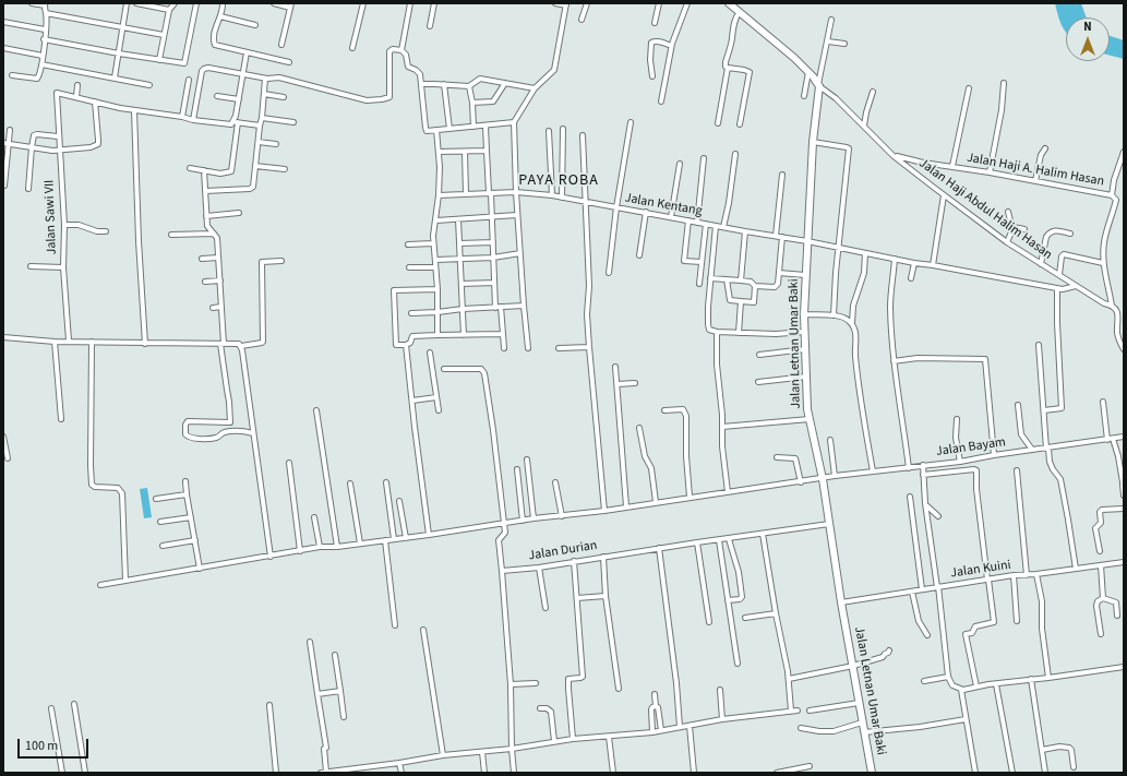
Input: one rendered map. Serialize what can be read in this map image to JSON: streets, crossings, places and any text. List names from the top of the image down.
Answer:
{
  "streets": {
    "street": [
      "Jalan Haji A. Halim Hasan",
      "Jalan Kentang",
      "Jalan Haji Abdul Halim Hasan",
      "Jalan Sawi VII",
      "Jalan Letnan Umar Baki",
      "Jalan Bayam",
      "Jalan Durian",
      "Jalan Kuini"
    ]
  },
  "crossings": [
    ["Jalan Haji A. Halim Hasan", "Jalan Haji Abdul Halim Hasan"],
    ["Jalan Kentang", "Jalan Haji Abdul Halim Hasan"],
    ["Jalan Kentang", "Jalan Letnan Umar Baki"],
    ["Jalan Haji Abdul Halim Hasan", "Jalan Letnan Umar Baki"],
    ["Jalan Letnan Umar Baki", "Jalan Bayam"],
    ["Jalan Letnan Umar Baki", "Jalan Durian"],
    ["Jalan Letnan Umar Baki", "Jalan Kuini"]
  ],
  "districts": ["PAYA ROBA"],
  "scale_bar": "100 m",
  "north": "top"
}
